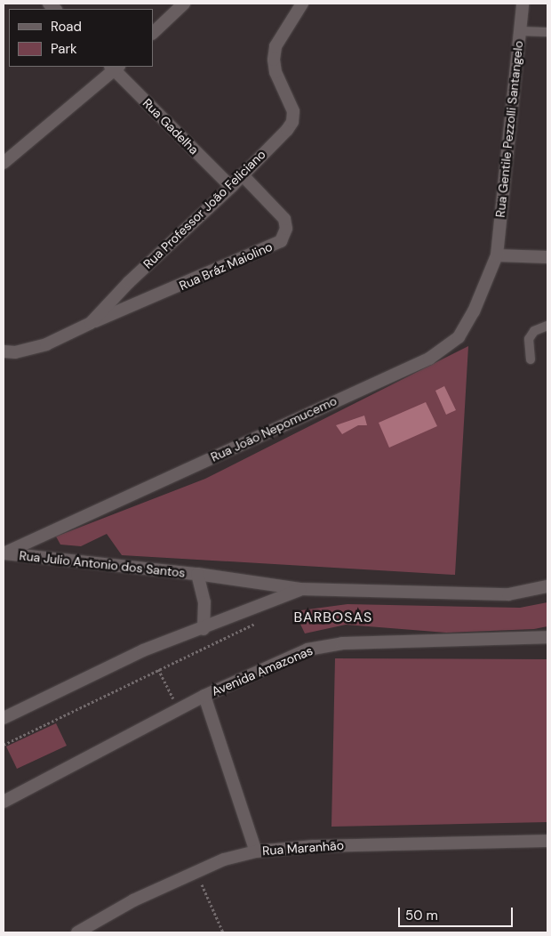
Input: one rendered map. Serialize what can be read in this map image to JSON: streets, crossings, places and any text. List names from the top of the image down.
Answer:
{
  "streets": {
    "street": [
      "Rua Gadelha",
      "Rua Gentile Pezzolli Santangelo",
      "Rua Professor João Feliciano",
      "Rua Bráz Maiolino",
      "Rua João Nepomucemo",
      "Rua Julio Antonio dos Santos",
      "Avenida Amazonas",
      "Rua Maranhão"
    ]
  },
  "crossings": [
    ["Rua Gadelha", "Rua Professor João Feliciano"],
    ["Rua Gentile Pezzolli Santangelo", "Rua João Nepomucemo"],
    ["Rua Professor João Feliciano", "Rua Bráz Maiolino"],
    ["Rua João Nepomucemo", "Rua Julio Antonio dos Santos"]
  ],
  "districts": ["BARBOSAS"],
  "legend": ["Road", "Park"],
  "scale_bar": "50 m"
}
